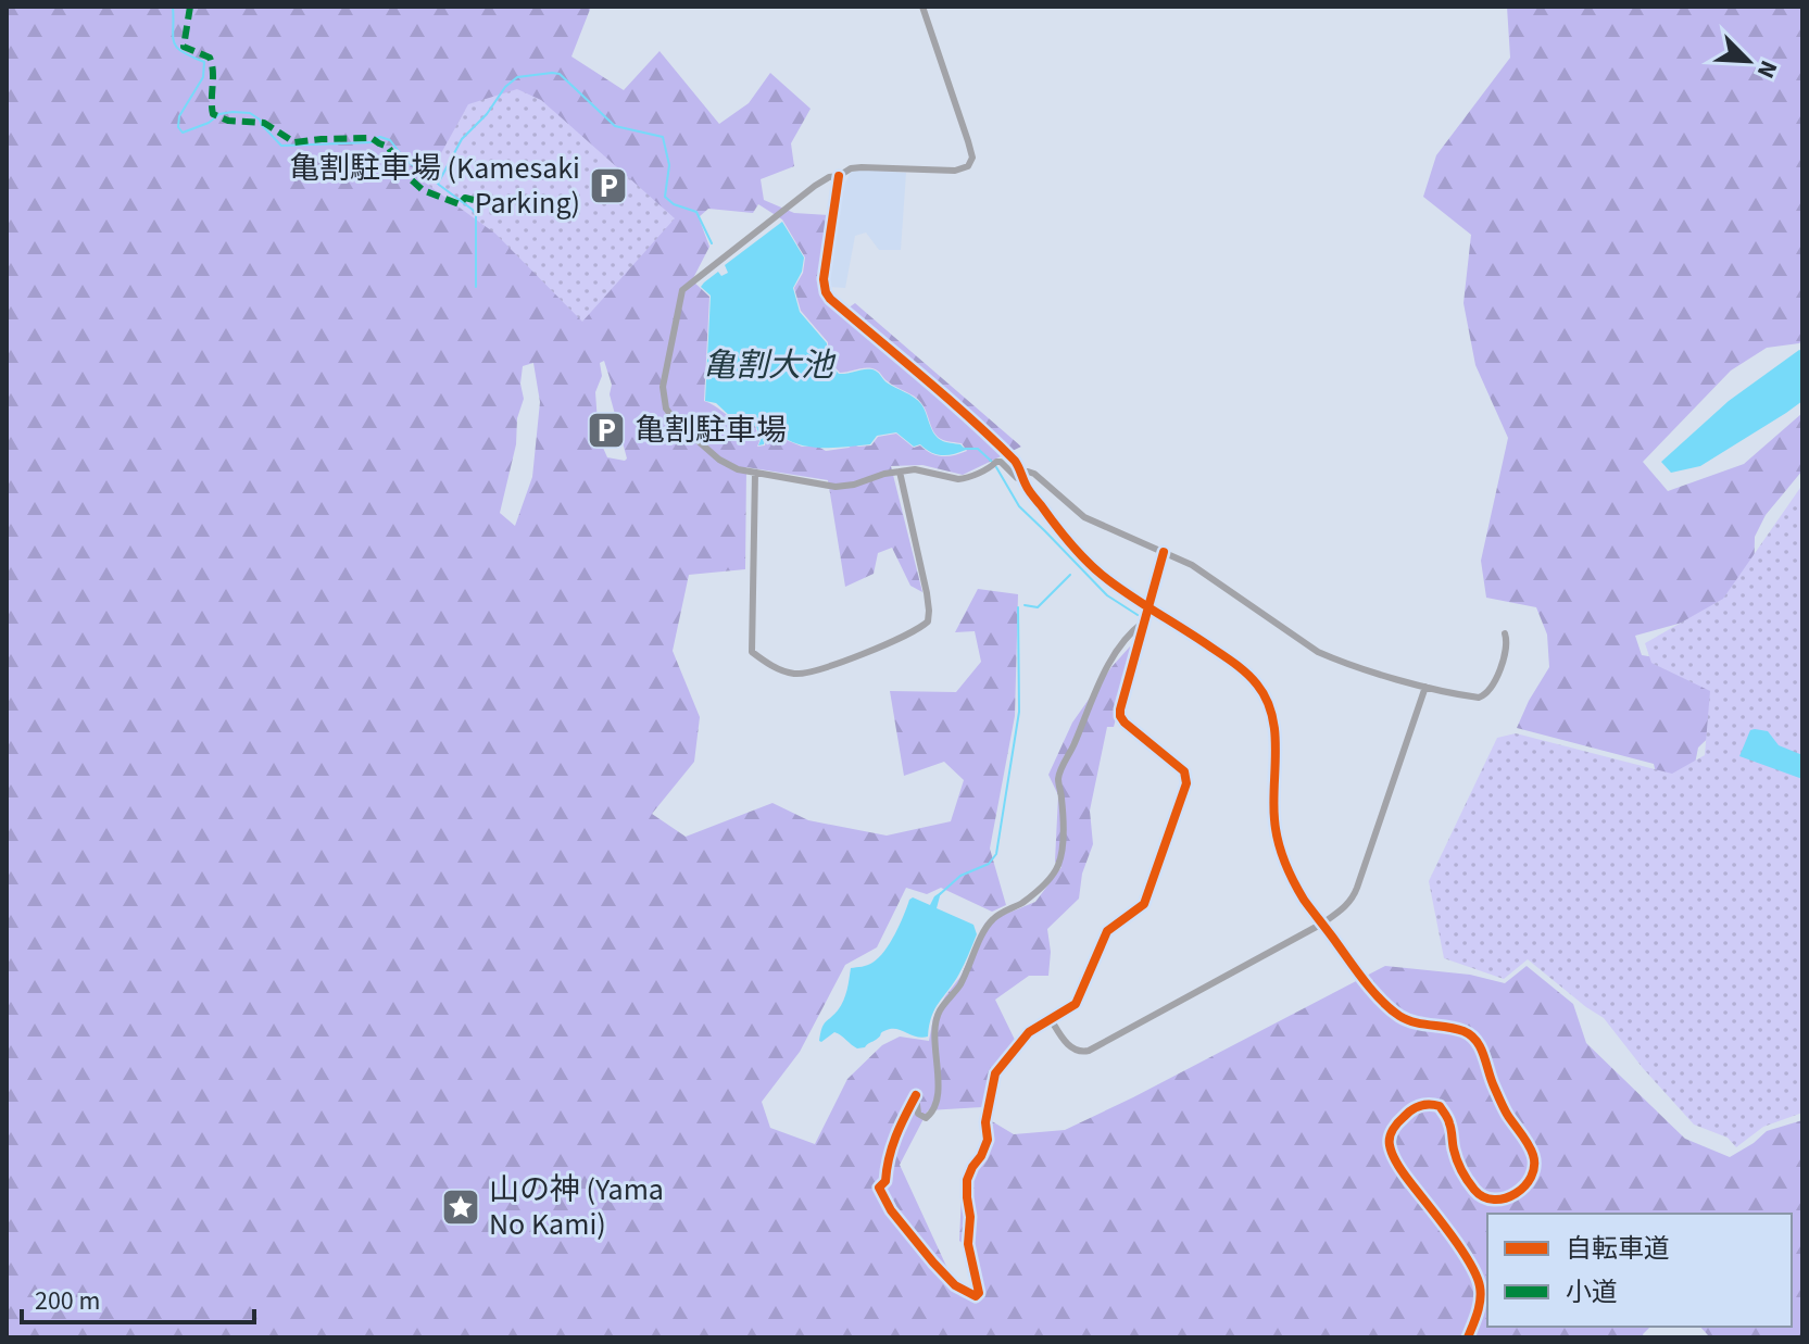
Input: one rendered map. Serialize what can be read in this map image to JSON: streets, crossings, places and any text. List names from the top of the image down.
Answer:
{
  "water": ["亀割大池"],
  "places": {
    "parking": ["亀割駐車場 (Kamesaki Parking)", "亀割駐車場"],
    "place": ["山の神 (Yama No Kami)"]
  },
  "legend": ["自転車道", "小道"],
  "scale_bar": "200 m",
  "north": "bottom right"
}
